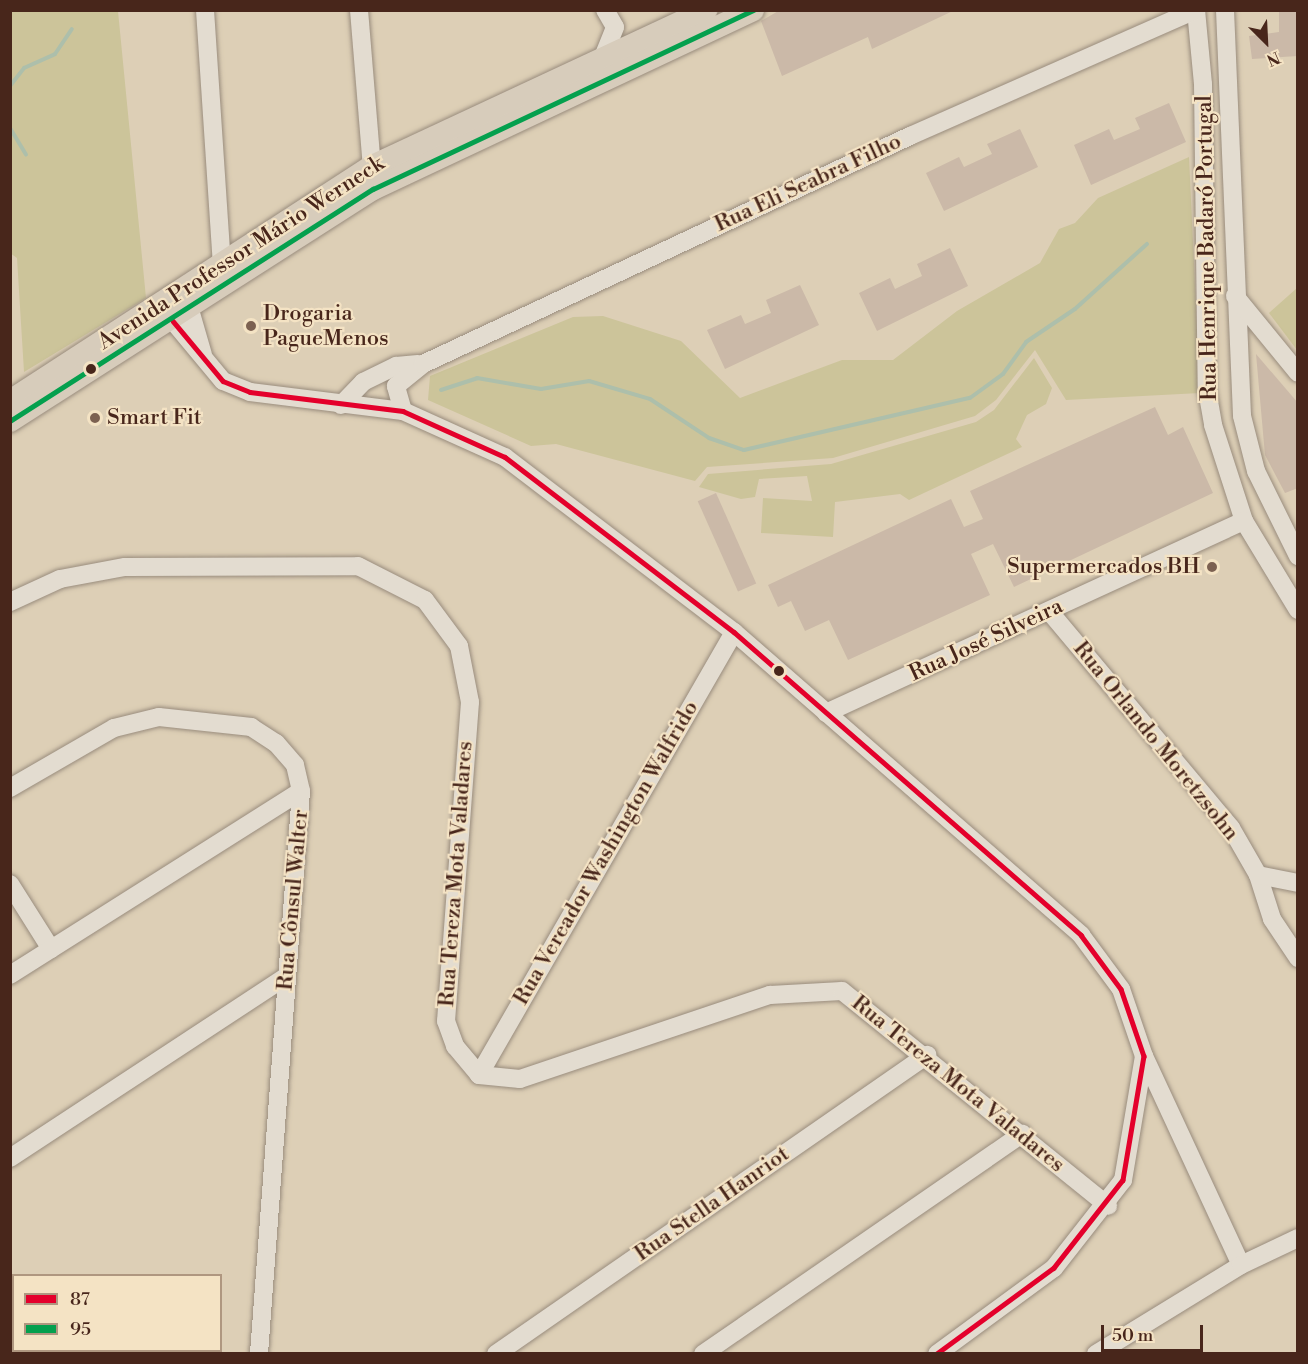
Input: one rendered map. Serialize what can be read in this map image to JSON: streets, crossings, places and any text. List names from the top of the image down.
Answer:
{
  "streets": {
    "main road": ["Avenida Professor Mário Werneck"],
    "street": [
      "Rua Eli Seabra Filho",
      "Rua Henrique Badaró Portugal",
      "Rua José Silveira",
      "Rua Orlando Moretzsohn",
      "Rua Vereador Washington Walfrido",
      "Rua Tereza Mota Valadares",
      "Rua Cônsul Walter",
      "Rua Stella Hanriot"
    ]
  },
  "crossings": [
    ["Rua Eli Seabra Filho", "Rua Henrique Badaró Portugal"],
    ["Rua Henrique Badaró Portugal", "Rua José Silveira"],
    ["Rua José Silveira", "Rua Orlando Moretzsohn"],
    ["Rua Vereador Washington Walfrido", "Rua Tereza Mota Valadares"],
    ["Rua Tereza Mota Valadares", "Rua Stella Hanriot"]
  ],
  "places": ["Drogaria PagueMenos", "Smart Fit", "Supermercados BH"],
  "lines": ["transit line 95", "transit line 87"],
  "legend": ["87", "95"],
  "scale_bar": "50 m",
  "north": "bottom right"
}
